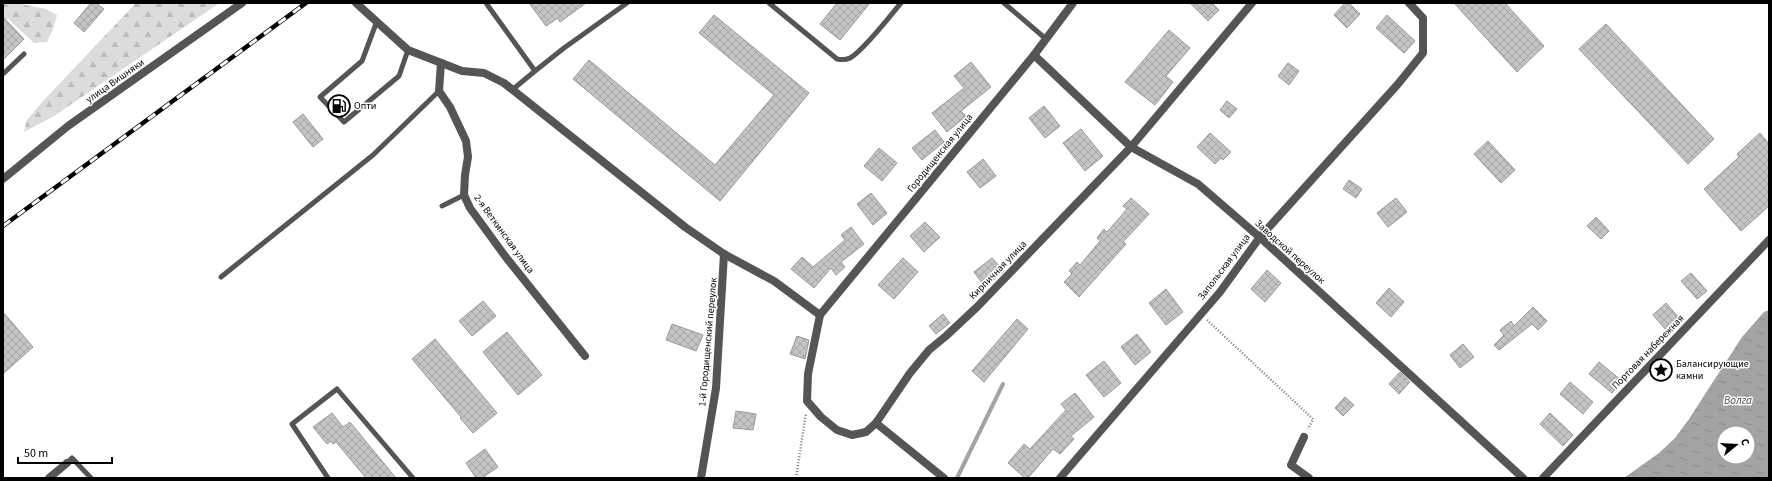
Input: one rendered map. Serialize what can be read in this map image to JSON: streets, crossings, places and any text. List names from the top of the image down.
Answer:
{
  "streets": {
    "street": [
      "улица Вишняки",
      "Городищенская улица",
      "2-я Веткинская улица",
      "Заводской переулок",
      "Запольская улица",
      "Кирпичная улица",
      "1-й Городищенский переулок",
      "Портовая набережная"
    ]
  },
  "crossings": [
    ["Городищенская улица", "Заводской переулок"],
    ["Заводской переулок", "Запольская улица"],
    ["Заводской переулок", "Кирпичная улица"]
  ],
  "water": ["Волга"],
  "places": {
    "fuel station": ["Опти"],
    "place": ["Балансирующие камни"]
  },
  "scale_bar": "50 m",
  "north": "right"
}
